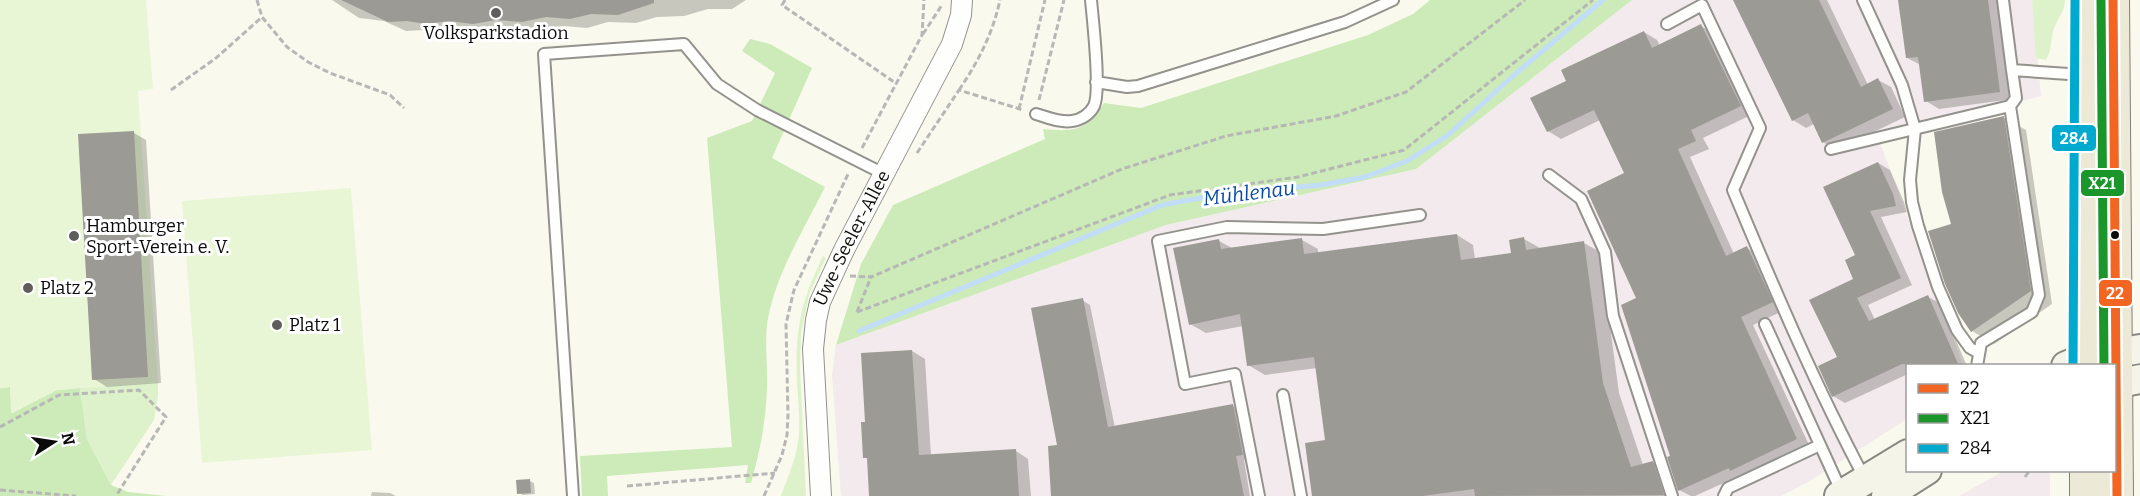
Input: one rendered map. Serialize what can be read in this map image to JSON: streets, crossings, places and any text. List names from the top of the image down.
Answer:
{
  "streets": {
    "street": ["Uwe-Seeler-Allee"]
  },
  "water": ["Mühlenau"],
  "places": [
    "Volksparkstadion",
    "Hamburger Sport-Verein e. V.",
    "Platz 2",
    "Platz 1"
  ],
  "lines": ["transit line 22", "transit line X21", "transit line 284"],
  "legend": ["22", "X21", "284"],
  "north": "right"
}
